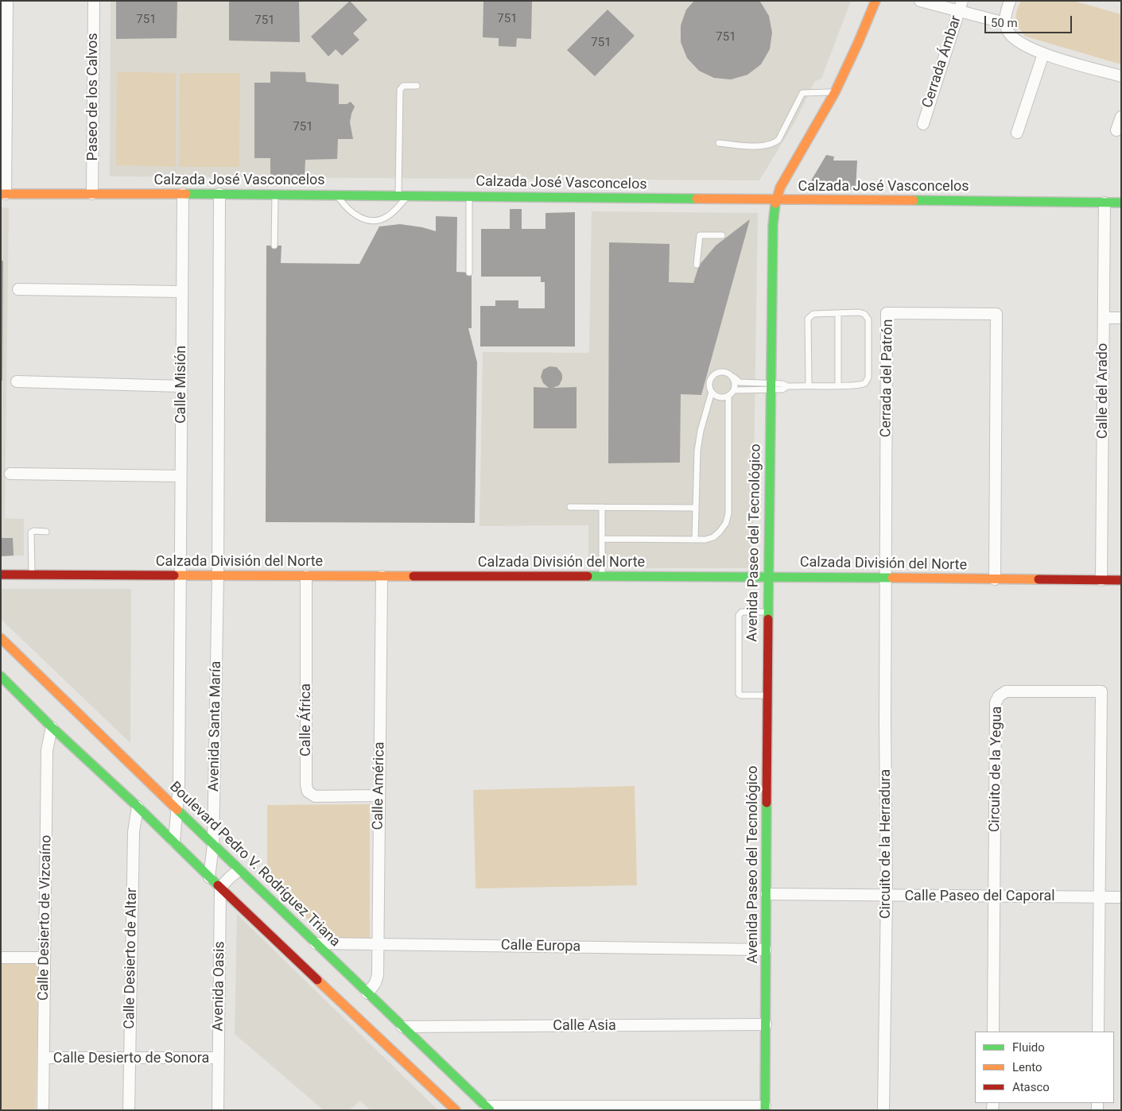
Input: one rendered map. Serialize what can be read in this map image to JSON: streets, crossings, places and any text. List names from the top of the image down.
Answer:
{
  "streets": {
    "main road": [
      "Calzada José Vasconcelos",
      "Avenida Paseo del Tecnológico",
      "Calzada División del Norte",
      "Boulevard Pedro V. Rodríguez Triana"
    ],
    "street": [
      "Cerrada Ámbar",
      "Paseo de los Calvos",
      "Cerrada del Patrón",
      "Calle Misión",
      "Calle del Arado",
      "Calle África",
      "Avenida Santa María",
      "Circuito de la Yegua",
      "Calle América",
      "Circuito de la Herradura",
      "Calle Paseo del Caporal",
      "Calle Desierto de Vizcaíno",
      "Calle Europa",
      "Calle Desierto de Altar",
      "Avenida Oasis",
      "Calle Asia",
      "Calle Desierto de Sonora"
    ]
  },
  "crossings": [
    ["Paseo de los Calvos", "Calzada José Vasconcelos"],
    ["Calzada José Vasconcelos", "Calle Misión"],
    ["Calzada José Vasconcelos", "Calle del Arado"],
    ["Calzada José Vasconcelos", "Avenida Paseo del Tecnológico"],
    ["Cerrada del Patrón", "Calzada División del Norte"],
    ["Cerrada del Patrón", "Circuito de la Herradura"],
    ["Calle Misión", "Calzada División del Norte"],
    ["Calle del Arado", "Calzada División del Norte"],
    ["Avenida Paseo del Tecnológico", "Calzada División del Norte"],
    ["Avenida Paseo del Tecnológico", "Calle Paseo del Caporal"],
    ["Avenida Paseo del Tecnológico", "Calle Europa"],
    ["Avenida Paseo del Tecnológico", "Calle Asia"],
    ["Calzada División del Norte", "Calle África"],
    ["Calzada División del Norte", "Avenida Santa María"],
    ["Calzada División del Norte", "Calle América"],
    ["Calzada División del Norte", "Circuito de la Herradura"],
    ["Calle África", "Calle América"],
    ["Avenida Santa María", "Boulevard Pedro V. Rodríguez Triana"],
    ["Circuito de la Yegua", "Calle Paseo del Caporal"],
    ["Calle América", "Boulevard Pedro V. Rodríguez Triana"],
    ["Calle América", "Calle Europa"],
    ["Circuito de la Herradura", "Calle Paseo del Caporal"],
    ["Boulevard Pedro V. Rodríguez Triana", "Calle Europa"],
    ["Boulevard Pedro V. Rodríguez Triana", "Calle Asia"],
    ["Calle Desierto de Vizcaíno", "Calle Desierto de Sonora"],
    ["Calle Desierto de Altar", "Calle Desierto de Sonora"],
    ["Avenida Oasis", "Calle Desierto de Sonora"]
  ],
  "house_numbers": [
    "751",
    "751",
    "751",
    "751",
    "751",
    "751"
  ],
  "legend": ["Fluido", "Lento", "Atasco"],
  "scale_bar": "50 m"
}
